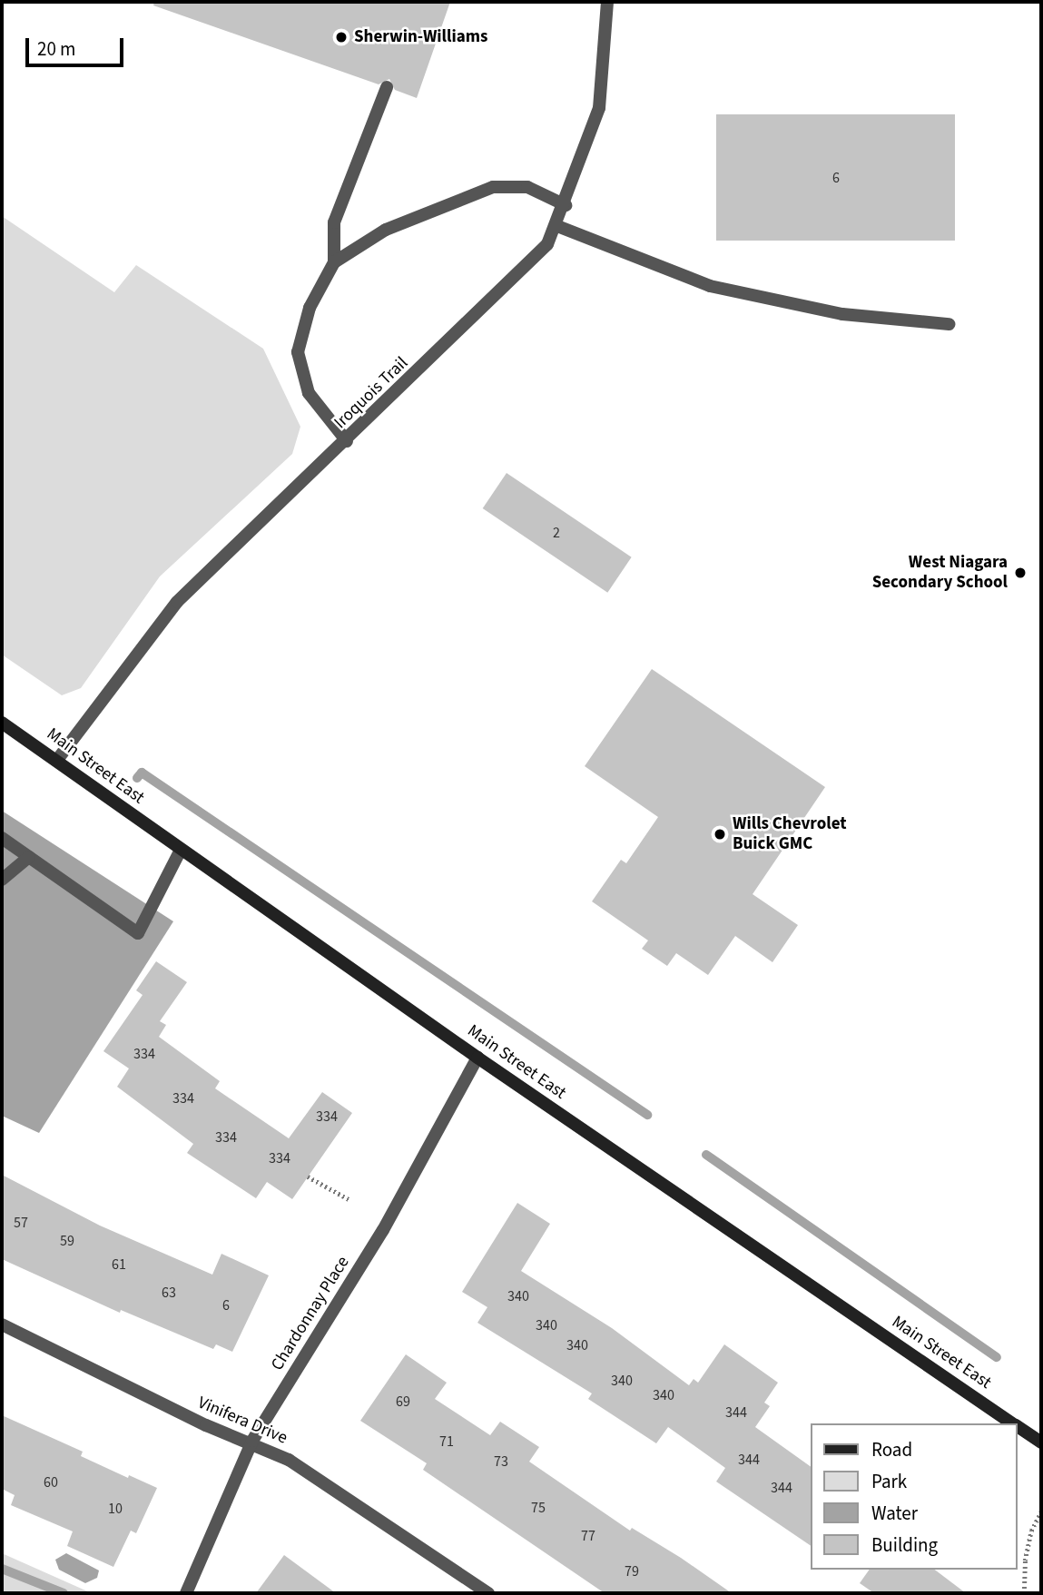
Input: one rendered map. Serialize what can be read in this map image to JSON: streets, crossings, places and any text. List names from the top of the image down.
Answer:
{
  "streets": {
    "main road": ["Main Street East"],
    "street": ["Iroquois Trail", "Chardonnay Place", "Vinifera Drive"]
  },
  "crossings": [
    ["Iroquois Trail", "Main Street East"],
    ["Main Street East", "Chardonnay Place"],
    ["Chardonnay Place", "Vinifera Drive"]
  ],
  "places": ["Sherwin-Williams", "West Niagara Secondary School", "Wills Chevrolet Buick GMC"],
  "house_numbers": [
    "6",
    "2",
    "334",
    "334",
    "334",
    "334",
    "334",
    "57",
    "59",
    "61",
    "63",
    "340",
    "6",
    "340",
    "340",
    "340",
    "340",
    "69",
    "344",
    "71",
    "344",
    "73",
    "60",
    "344",
    "75",
    "10",
    "77",
    "79"
  ],
  "legend": [
    "Road",
    "Park",
    "Water",
    "Building"
  ],
  "scale_bar": "20 m"
}
